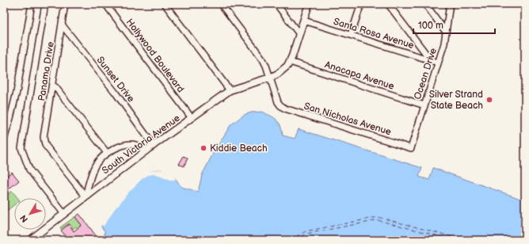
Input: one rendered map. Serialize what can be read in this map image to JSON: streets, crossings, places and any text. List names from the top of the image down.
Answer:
{
  "streets": {
    "street": [
      "Santa Rosa Avenue",
      "Hollywood Boulevard",
      "Panama Drive",
      "Ocean Drive",
      "Anacapa Avenue",
      "Sunset Drive",
      "San Nicholas Avenue",
      "South Victoria Avenue"
    ]
  },
  "crossings": [
    ["Santa Rosa Avenue", "Ocean Drive"],
    ["Hollywood Boulevard", "South Victoria Avenue"],
    ["Panama Drive", "Sunset Drive"],
    ["Panama Drive", "South Victoria Avenue"],
    ["Ocean Drive", "Anacapa Avenue"],
    ["Ocean Drive", "San Nicholas Avenue"],
    ["Anacapa Avenue", "South Victoria Avenue"],
    ["Sunset Drive", "South Victoria Avenue"],
    ["San Nicholas Avenue", "South Victoria Avenue"]
  ],
  "places": ["Silver Strand State Beach", "Kiddie Beach"],
  "scale_bar": "100 m",
  "north": "bottom left"
}
